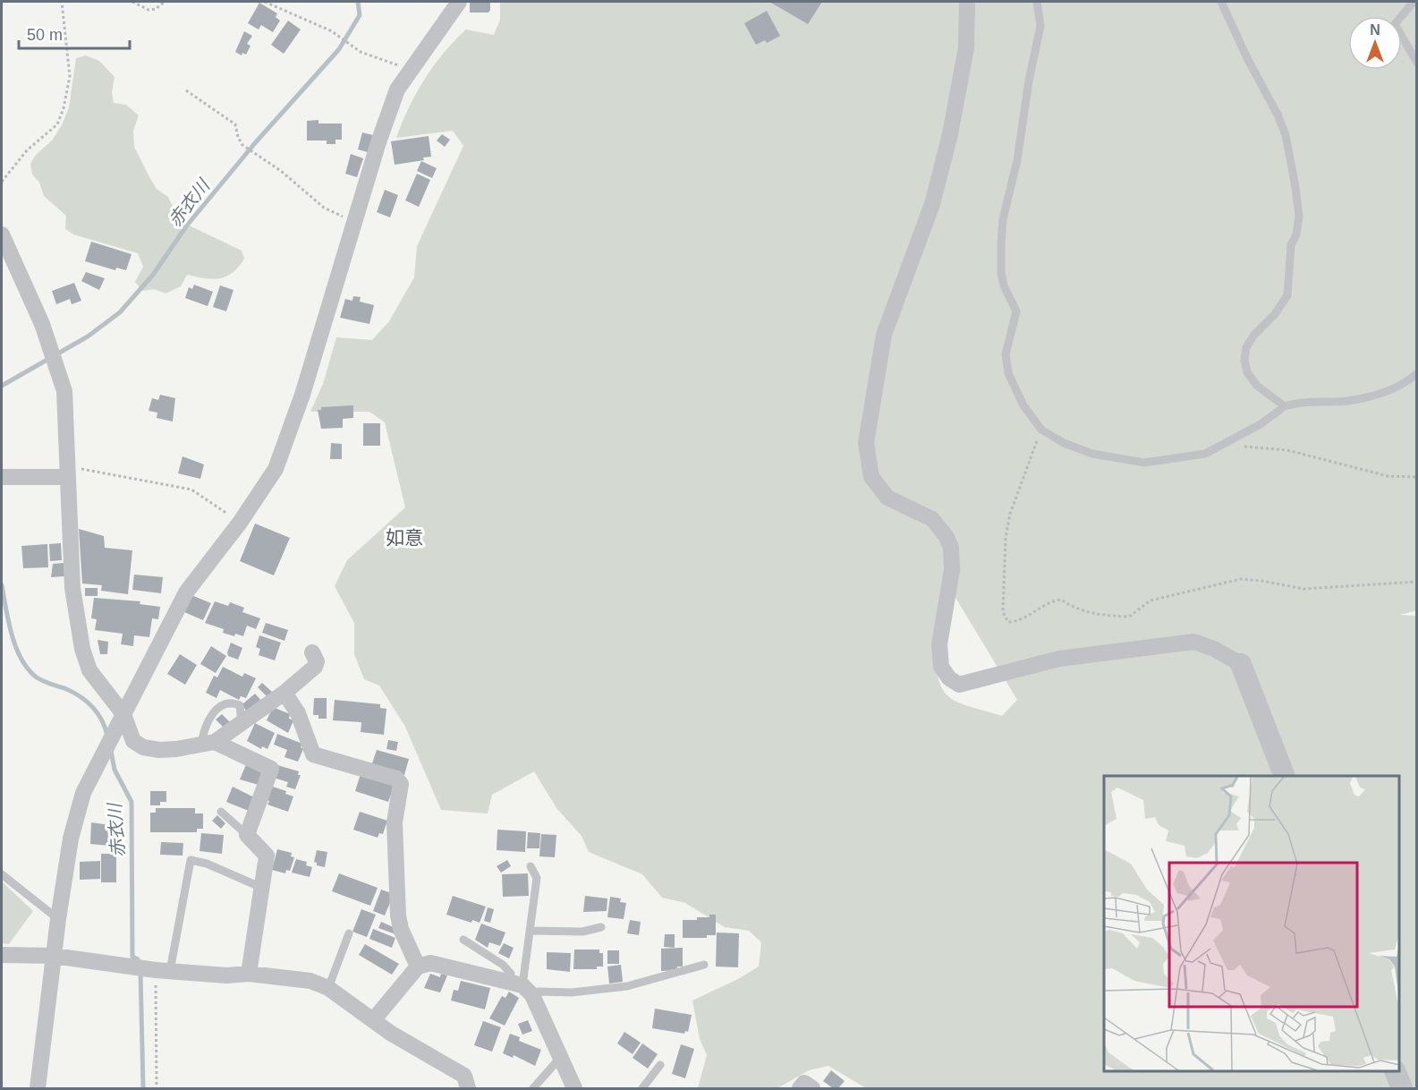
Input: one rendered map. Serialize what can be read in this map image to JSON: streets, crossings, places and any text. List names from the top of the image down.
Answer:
{
  "districts": ["如意"],
  "water": ["赤衣川"],
  "scale_bar": "50 m",
  "north": "top"
}
